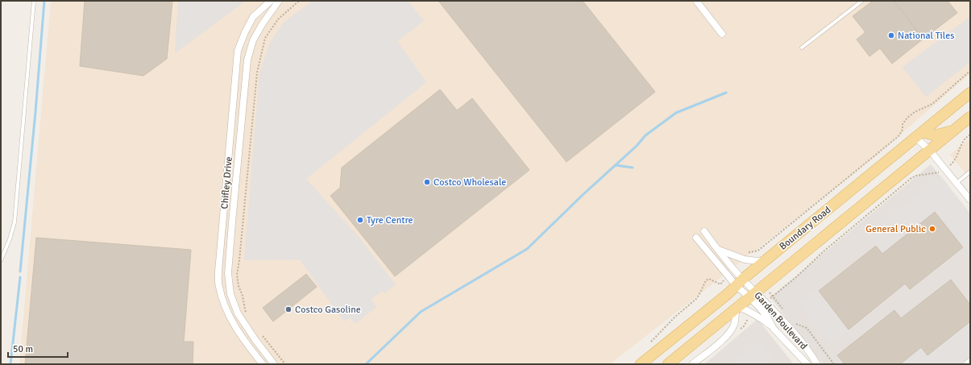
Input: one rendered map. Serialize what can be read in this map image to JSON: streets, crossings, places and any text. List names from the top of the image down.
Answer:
{
  "streets": {
    "main road": ["Boundary Road"],
    "street": ["Chifley Drive", "Garden Boulevard"]
  },
  "crossings": [
    ["Boundary Road", "Garden Boulevard"]
  ],
  "places": [
    "National Tiles",
    "Costco Wholesale",
    "Tyre Centre",
    "General Public",
    "Costco Gasoline"
  ],
  "scale_bar": "50 m"
}
